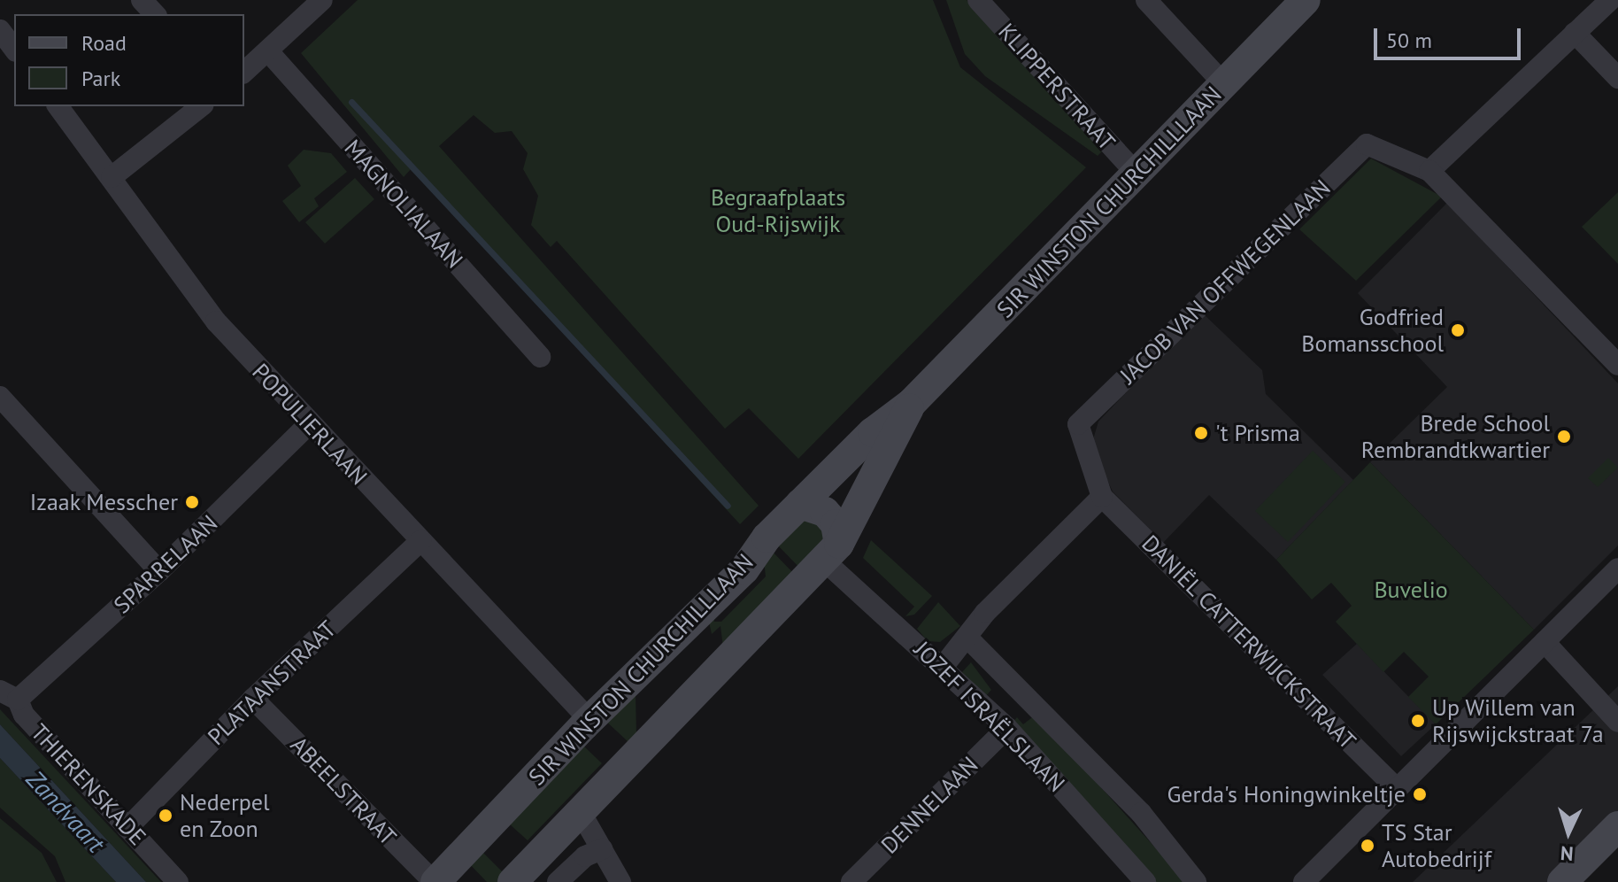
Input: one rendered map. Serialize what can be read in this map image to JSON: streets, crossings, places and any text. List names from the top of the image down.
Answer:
{
  "streets": {
    "street": [
      "KLIPPERSTRAAT",
      "SIR WINSTON CHURCHILLLAAN",
      "MAGNOLIALAAN",
      "JACOB VAN OFFWEGENLAAN",
      "POPULIERLAAN",
      "SPARRELAAN",
      "DANIËL CATTERWIJCKSTRAAT",
      "PLATAANSTRAAT",
      "JOZEF ISRAËLSLAAN",
      "THIERENSKADE",
      "ABEELSTRAAT",
      "DENNELAAN"
    ]
  },
  "crossings": [
    ["KLIPPERSTRAAT", "SIR WINSTON CHURCHILLLAAN"],
    ["SIR WINSTON CHURCHILLLAAN", "POPULIERLAAN"],
    ["SIR WINSTON CHURCHILLLAAN", "JOZEF ISRAËLSLAAN"],
    ["SIR WINSTON CHURCHILLLAAN", "ABEELSTRAAT"],
    ["JACOB VAN OFFWEGENLAAN", "DANIËL CATTERWIJCKSTRAAT"],
    ["POPULIERLAAN", "SPARRELAAN"],
    ["POPULIERLAAN", "PLATAANSTRAAT"],
    ["SPARRELAAN", "THIERENSKADE"],
    ["PLATAANSTRAAT", "THIERENSKADE"],
    ["PLATAANSTRAAT", "ABEELSTRAAT"],
    ["JOZEF ISRAËLSLAAN", "DENNELAAN"]
  ],
  "water": ["Zandvaart"],
  "parks": ["Begraafplaats Oud-Rijswijk", "Buvelio"],
  "places": [
    "Godfried Bomansschool",
    "'t Prisma",
    "Brede School Rembrandtkwartier",
    "Izaak Messcher",
    "Up Willem van Rijswijckstraat 7a",
    "Gerda's Honingwinkeltje",
    "Nederpel en Zoon",
    "TS Star Autobedrijf"
  ],
  "legend": ["Road", "Park"],
  "scale_bar": "50 m",
  "north": "bottom"
}
